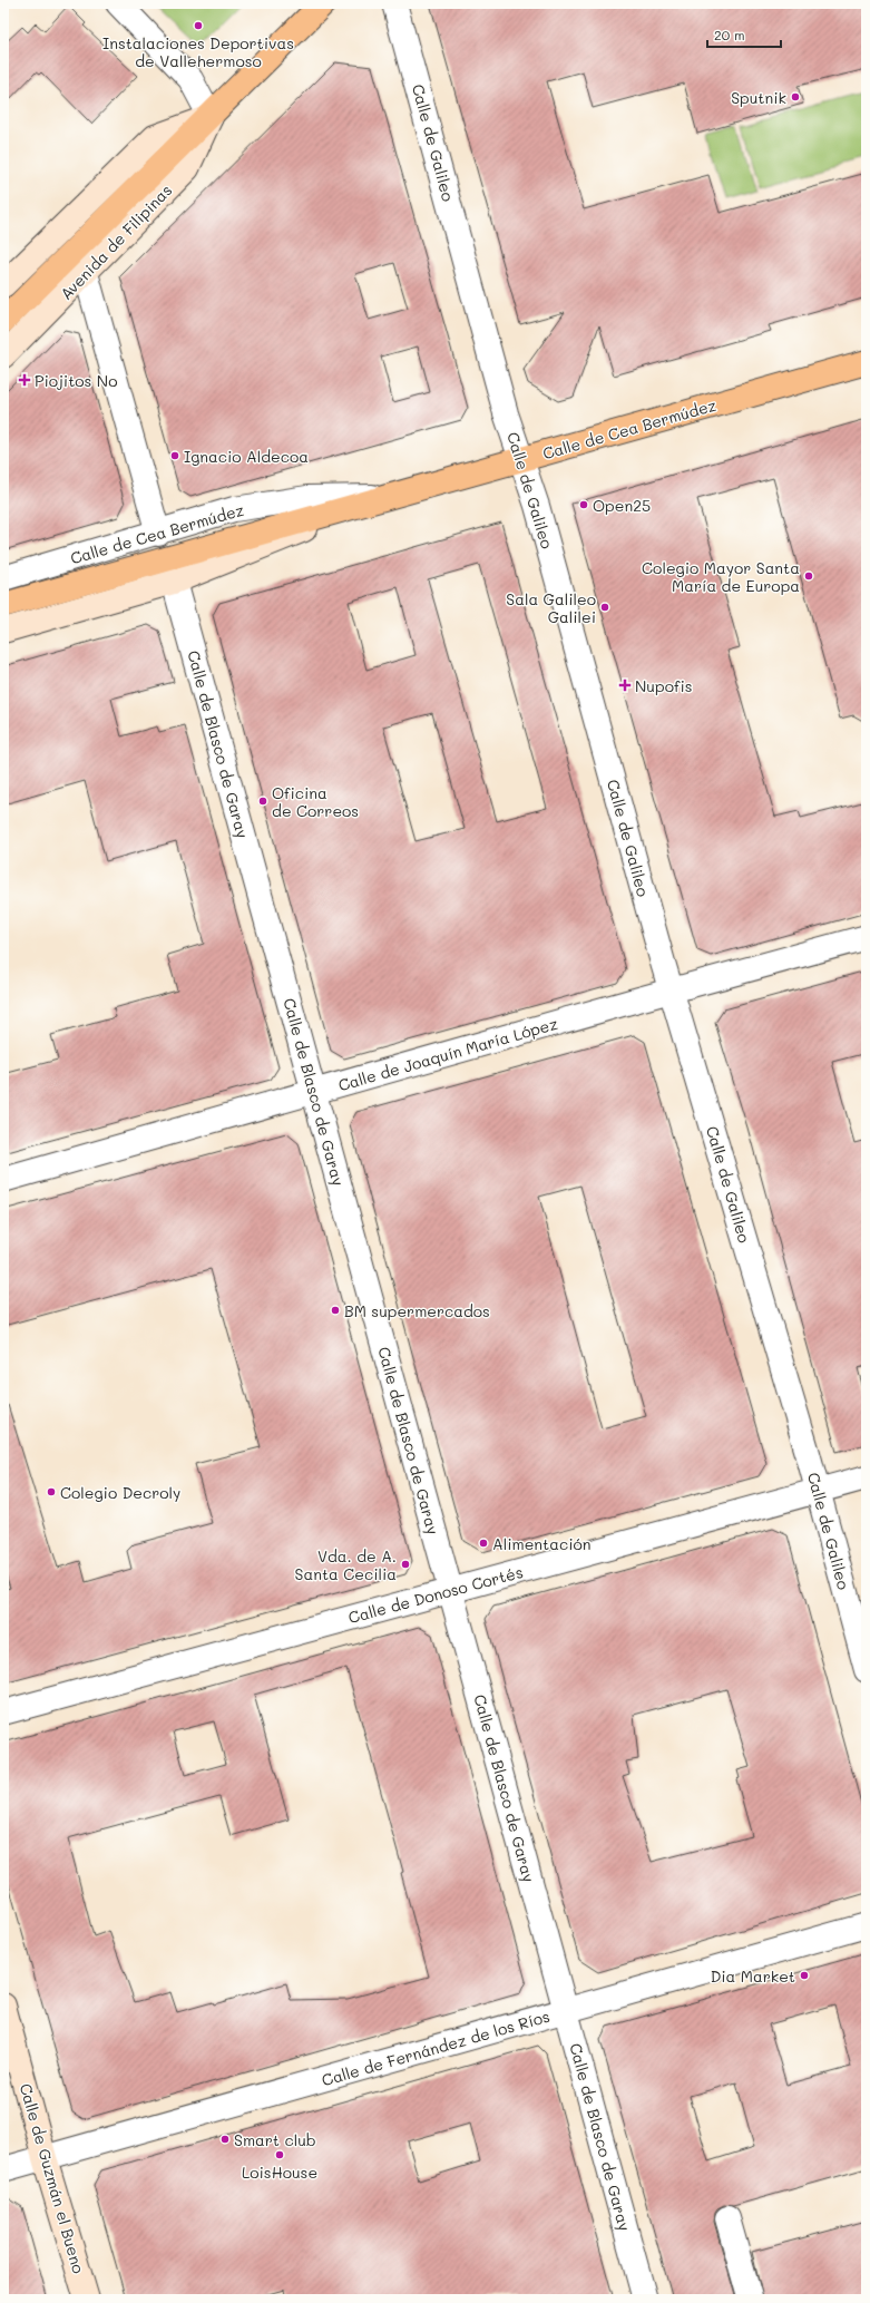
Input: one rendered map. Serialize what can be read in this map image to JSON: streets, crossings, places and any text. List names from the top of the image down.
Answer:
{
  "streets": {
    "main road": ["Avenida de Filipinas", "Calle de Cea Bermúdez"],
    "street": [
      "Calle de Galileo",
      "Calle de Blasco de Garay",
      "Calle de Joaquín María López",
      "Calle de Donoso Cortés",
      "Calle de Fernández de los Ríos",
      "Calle de Guzmán el Bueno"
    ]
  },
  "crossings": [
    ["Calle de Galileo", "Calle de Cea Bermúdez"],
    ["Calle de Galileo", "Calle de Joaquín María López"],
    ["Calle de Galileo", "Calle de Donoso Cortés"],
    ["Calle de Cea Bermúdez", "Calle de Blasco de Garay"],
    ["Calle de Blasco de Garay", "Calle de Joaquín María López"],
    ["Calle de Blasco de Garay", "Calle de Donoso Cortés"],
    ["Calle de Blasco de Garay", "Calle de Fernández de los Ríos"],
    ["Calle de Fernández de los Ríos", "Calle de Guzmán el Bueno"]
  ],
  "places": {
    "other": [
      "Instalaciones Deportivas de Vallehermoso",
      "Sputnik",
      "Ignacio Aldecoa",
      "Open25",
      "Colegio Mayor Santa María de Europa",
      "Sala Galileo Galilei",
      "Oficina de Correos",
      "BM supermercados",
      "Colegio Decroly",
      "Alimentación",
      "Vda. de A. Santa Cecilia",
      "Dia Market",
      "Smart club",
      "LoisHouse"
    ],
    "health": ["Piojitos No", "Nupofis"]
  },
  "scale_bar": "20 m"
}
